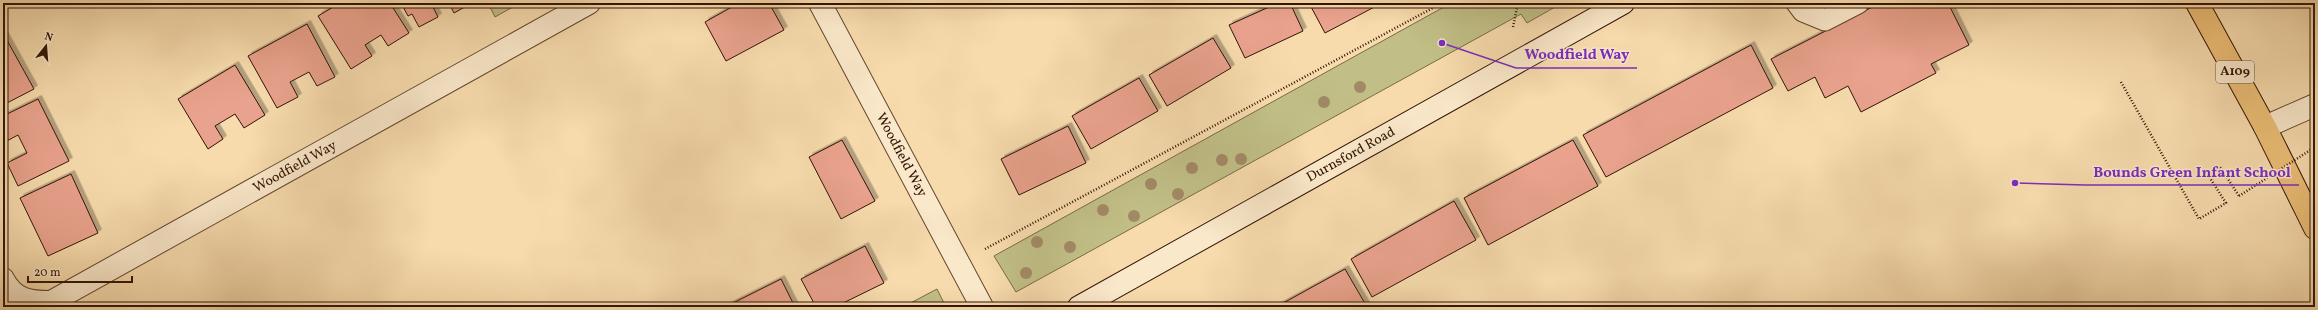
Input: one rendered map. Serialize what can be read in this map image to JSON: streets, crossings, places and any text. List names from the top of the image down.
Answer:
{
  "streets": {
    "main road": ["A109"],
    "street": ["Woodfield Way", "Durnsford Road"]
  },
  "places": ["Woodfield Way", "Bounds Green Infant School"],
  "scale_bar": "20 m",
  "north": "top"
}
